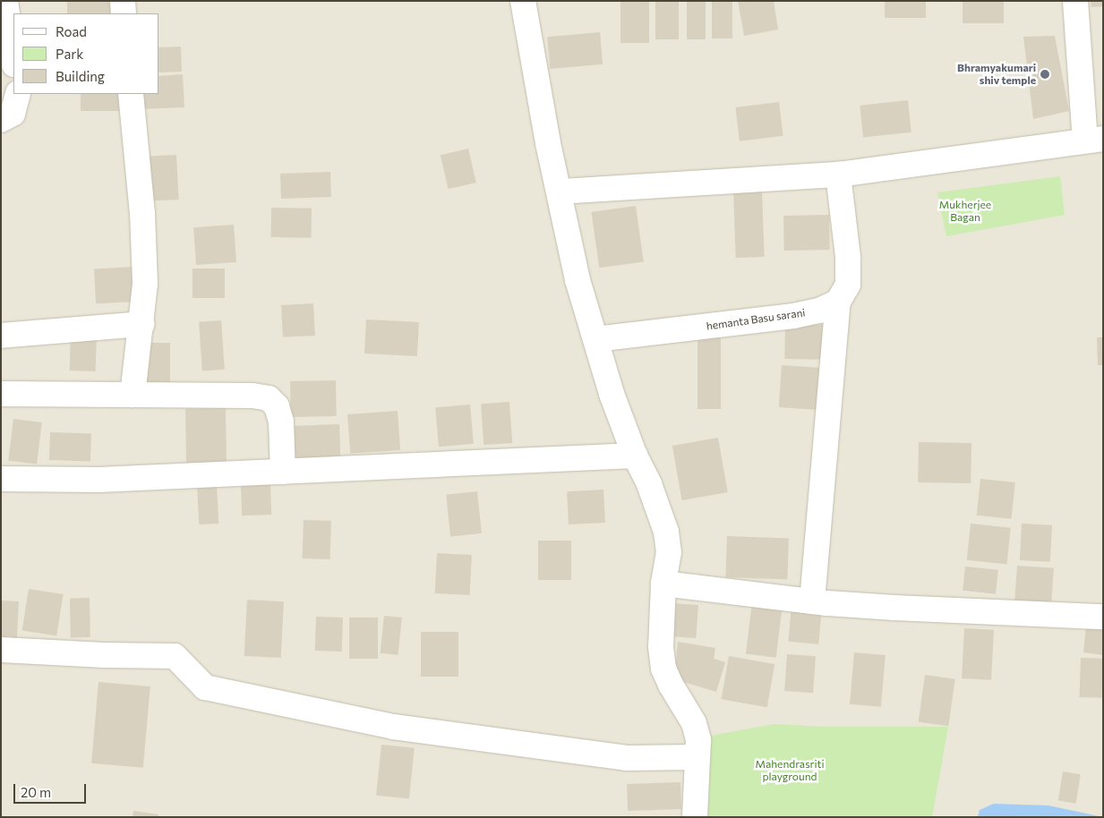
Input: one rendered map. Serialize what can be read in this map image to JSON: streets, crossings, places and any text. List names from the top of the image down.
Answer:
{
  "streets": {
    "street": ["hemanta Basu sarani"]
  },
  "parks": ["Mukherjee Bagan", "Mahendrasriti playground"],
  "places": ["Bhramyakumari shiv temple"],
  "legend": ["Road", "Park", "Building"],
  "scale_bar": "20 m"
}
